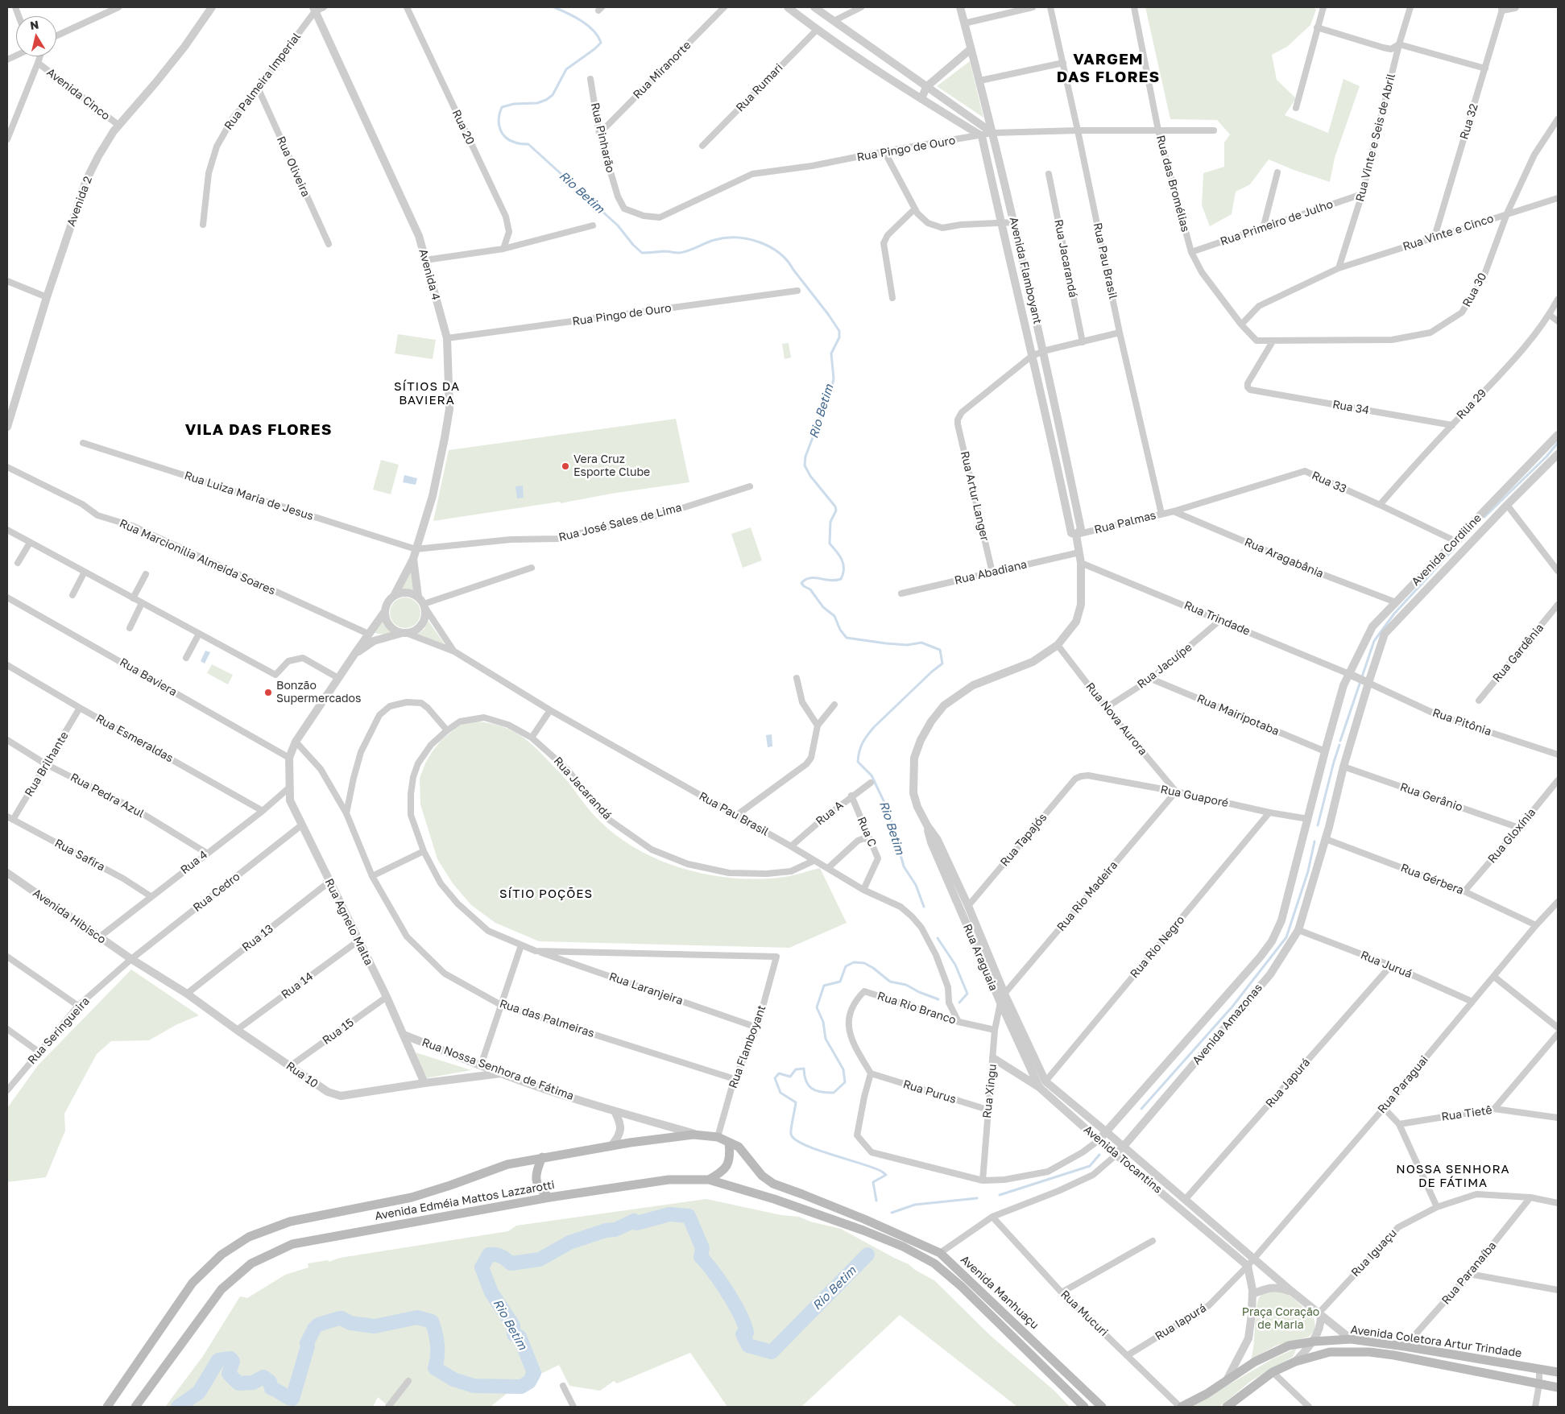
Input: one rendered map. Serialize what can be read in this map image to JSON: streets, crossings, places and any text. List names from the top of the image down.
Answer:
{
  "streets": {
    "main road": ["Avenida Edméia Mattos Lazzarotti", "Avenida Manhuaçu", "Avenida Coletora Artur Trindade"],
    "street": [
      "Rua Miranorte",
      "Rua Palmeira Imperial",
      "Rua Rumari",
      "Avenida Cinco",
      "Rua 32",
      "Rua 20",
      "Rua Pinharão",
      "Rua Vinte e Seis de Abril",
      "Rua Pingo de Ouro",
      "Rua Oliveira",
      "Rua das Bromélias",
      "Avenida 2",
      "Rua Primeiro de Julho",
      "Rua Vinte e Cinco",
      "Rua Jacarandá",
      "Rua Pau Brasil",
      "Avenida Flamboyant",
      "Avenida 4",
      "Rua 30",
      "Rua 29",
      "Rua 34",
      "Rua 33",
      "Rua Luiza Maria de Jesus",
      "Rua Artur Langer",
      "Rua José Sales de Lima",
      "Rua Palmas",
      "Avenida Cordiline",
      "Rua Marcionilia Almeida Soares",
      "Rua Aragabânia",
      "Rua Abadiana",
      "Rua Trindade",
      "Rua Gardênia",
      "Rua Jacuípe",
      "Rua Baviera",
      "Rua Mairipotaba",
      "Rua Nova Aurora",
      "Rua Pitônia",
      "Rua Esmeraldas",
      "Rua Brilhante",
      "Rua Pedra Azul",
      "Rua Guaporé",
      "Rua Gerânio",
      "Rua A",
      "Rua C",
      "Rua Gloxínia",
      "Rua Tapajós",
      "Rua Safira",
      "Rua 4",
      "Rua Gérbera",
      "Rua Cedro",
      "Rua Rio Madeira",
      "Avenida Hibisco",
      "Rua Agnelo Malta",
      "Rua 13",
      "Rua Rio Negro",
      "Rua Araguaia",
      "Rua Juruá",
      "Rua 14",
      "Rua Laranjeira",
      "Rua Rio Branco",
      "Rua das Palmeiras",
      "Avenida Amazonas",
      "Rua Seringueira",
      "Rua 15",
      "Rua Flamboyant",
      "Rua Nossa Senhora de Fátima",
      "Rua 10",
      "Rua Japurá",
      "Rua Paraguai",
      "Rua Xingu",
      "Rua Purus",
      "Rua Tietê",
      "Avenida Tocantins",
      "Rua Iguaçu",
      "Rua Paranaíba",
      "Rua Mucuri",
      "Rua Iapurá"
    ]
  },
  "crossings": [
    ["Rua Miranorte", "Rua Pinharão"],
    ["Rua Palmeira Imperial", "Rua Oliveira"],
    ["Rua Palmeira Imperial", "Avenida 4"],
    ["Avenida Cinco", "Avenida 2"],
    ["Rua 32", "Rua Vinte e Cinco"],
    ["Rua Pinharão", "Rua Pingo de Ouro"],
    ["Rua Vinte e Seis de Abril", "Rua Primeiro de Julho"],
    ["Rua Vinte e Seis de Abril", "Rua Vinte e Cinco"],
    ["Rua Pingo de Ouro", "Rua das Bromélias"],
    ["Rua Pingo de Ouro", "Rua Pau Brasil"],
    ["Rua Pingo de Ouro", "Avenida Flamboyant"],
    ["Rua Pingo de Ouro", "Avenida 4"],
    ["Rua das Bromélias", "Rua Primeiro de Julho"],
    ["Rua das Bromélias", "Rua Vinte e Cinco"],
    ["Rua das Bromélias", "Rua 30"],
    ["Rua Vinte e Cinco", "Rua 30"],
    ["Rua Jacarandá", "Rua Pau Brasil"],
    ["Rua Jacarandá", "Rua Laranjeira"],
    ["Rua Jacarandá", "Rua Flamboyant"],
    ["Rua Pau Brasil", "Avenida 4"],
    ["Rua Pau Brasil", "Rua Palmas"],
    ["Rua Pau Brasil", "Rua A"],
    ["Rua Pau Brasil", "Rua C"],
    ["Rua Pau Brasil", "Rua Rio Branco"],
    ["Avenida Flamboyant", "Rua Artur Langer"],
    ["Avenida Flamboyant", "Rua Palmas"],
    ["Avenida Flamboyant", "Rua Abadiana"],
    ["Avenida Flamboyant", "Rua Trindade"],
    ["Avenida Flamboyant", "Rua Nova Aurora"],
    ["Avenida Flamboyant", "Rua Araguaia"],
    ["Avenida 4", "Rua Luiza Maria de Jesus"],
    ["Avenida 4", "Rua José Sales de Lima"],
    ["Rua 30", "Rua 34"],
    ["Rua 29", "Rua 34"],
    ["Rua 29", "Rua 33"],
    ["Rua 33", "Rua Palmas"],
    ["Rua 33", "Avenida Cordiline"],
    ["Rua 33", "Rua Aragabânia"],
    ["Rua Luiza Maria de Jesus", "Rua José Sales de Lima"],
    ["Rua Artur Langer", "Rua Abadiana"],
    ["Rua Palmas", "Rua Aragabânia"],
    ["Avenida Cordiline", "Rua Aragabânia"],
    ["Avenida Cordiline", "Rua Trindade"],
    ["Avenida Cordiline", "Rua Pitônia"],
    ["Avenida Cordiline", "Avenida Amazonas"],
    ["Rua Trindade", "Rua Jacuípe"],
    ["Rua Trindade", "Avenida Amazonas"],
    ["Rua Jacuípe", "Rua Mairipotaba"],
    ["Rua Jacuípe", "Rua Nova Aurora"],
    ["Rua Baviera", "Rua Agnelo Malta"],
    ["Rua Mairipotaba", "Avenida Amazonas"],
    ["Rua Nova Aurora", "Rua Guaporé"],
    ["Rua Nova Aurora", "Rua Rio Madeira"],
    ["Rua Pitônia", "Avenida Amazonas"],
    ["Rua Esmeraldas", "Rua Brilhante"],
    ["Rua Esmeraldas", "Rua 4"],
    ["Rua Brilhante", "Rua Pedra Azul"],
    ["Rua Brilhante", "Rua Safira"],
    ["Rua Pedra Azul", "Rua 4"],
    ["Rua Guaporé", "Rua Tapajós"],
    ["Rua Guaporé", "Rua Rio Madeira"],
    ["Rua Guaporé", "Rua Rio Negro"],
    ["Rua Guaporé", "Avenida Amazonas"],
    ["Rua Gerânio", "Rua Gloxínia"],
    ["Rua Gerânio", "Avenida Amazonas"],
    ["Rua A", "Rua C"],
    ["Rua Gloxínia", "Rua Gérbera"],
    ["Rua Tapajós", "Rua Araguaia"],
    ["Rua Safira", "Rua 4"],
    ["Rua 4", "Avenida Hibisco"],
    ["Rua 4", "Rua Agnelo Malta"],
    ["Rua Gérbera", "Avenida Amazonas"],
    ["Rua Gérbera", "Rua Paraguai"],
    ["Rua Cedro", "Avenida Hibisco"],
    ["Rua Cedro", "Rua Agnelo Malta"],
    ["Rua Cedro", "Rua Seringueira"],
    ["Rua Cedro", "Rua 10"],
    ["Rua Rio Madeira", "Rua Araguaia"],
    ["Rua Rio Madeira", "Rua Xingu"],
    ["Avenida Hibisco", "Rua Seringueira"],
    ["Avenida Hibisco", "Rua 10"],
    ["Rua Agnelo Malta", "Rua 13"],
    ["Rua Agnelo Malta", "Rua 14"],
    ["Rua Agnelo Malta", "Rua 15"],
    ["Rua Agnelo Malta", "Rua Nossa Senhora de Fátima"],
    ["Rua Agnelo Malta", "Rua 10"],
    ["Rua 13", "Rua 10"],
    ["Rua Rio Negro", "Rua Araguaia"],
    ["Rua Rio Negro", "Avenida Tocantins"],
    ["Rua Araguaia", "Rua Xingu"],
    ["Rua Araguaia", "Avenida Tocantins"],
    ["Rua Juruá", "Avenida Amazonas"],
    ["Rua Juruá", "Rua Japurá"],
    ["Rua Juruá", "Rua Paraguai"],
    ["Rua 14", "Rua 10"],
    ["Rua Laranjeira", "Rua Flamboyant"],
    ["Rua Rio Branco", "Rua Xingu"],
    ["Rua Rio Branco", "Rua Purus"],
    ["Rua das Palmeiras", "Rua Flamboyant"],
    ["Avenida Amazonas", "Rua Xingu"],
    ["Avenida Amazonas", "Avenida Tocantins"],
    ["Avenida Amazonas", "Avenida Manhuaçu"],
    ["Avenida Amazonas", "Rua Mucuri"],
    ["Rua Seringueira", "Rua 10"],
    ["Rua 15", "Rua 10"],
    ["Rua Flamboyant", "Avenida Edméia Mattos Lazzarotti"],
    ["Rua Nossa Senhora de Fátima", "Rua 10"],
    ["Rua Nossa Senhora de Fátima", "Avenida Edméia Mattos Lazzarotti"],
    ["Rua Japurá", "Avenida Tocantins"],
    ["Rua Paraguai", "Avenida Tocantins"],
    ["Rua Paraguai", "Rua Iapurá"],
    ["Rua Xingu", "Rua Purus"],
    ["Rua Xingu", "Avenida Tocantins"],
    ["Avenida Tocantins", "Rua Iguaçu"],
    ["Avenida Tocantins", "Rua Iapurá"],
    ["Avenida Tocantins", "Avenida Coletora Artur Trindade"],
    ["Avenida Edméia Mattos Lazzarotti", "Avenida Manhuaçu"],
    ["Rua Iguaçu", "Rua Paranaíba"],
    ["Rua Paranaíba", "Avenida Coletora Artur Trindade"],
    ["Rua Mucuri", "Rua Iapurá"],
    ["Rua Mucuri", "Avenida Coletora Artur Trindade"]
  ],
  "districts": [
    "VARGEM DAS FLORES",
    "SÍTIOS DA BAVIERA",
    "VILA DAS FLORES",
    "SÍTIO POÇÕES",
    "NOSSA SENHORA DE FÁTIMA"
  ],
  "water": ["Rio Betim"],
  "parks": ["Praça Coração de Maria"],
  "places": ["Vera Cruz Esporte Clube", "Bonzão Supermercados"],
  "north": "top"
}
